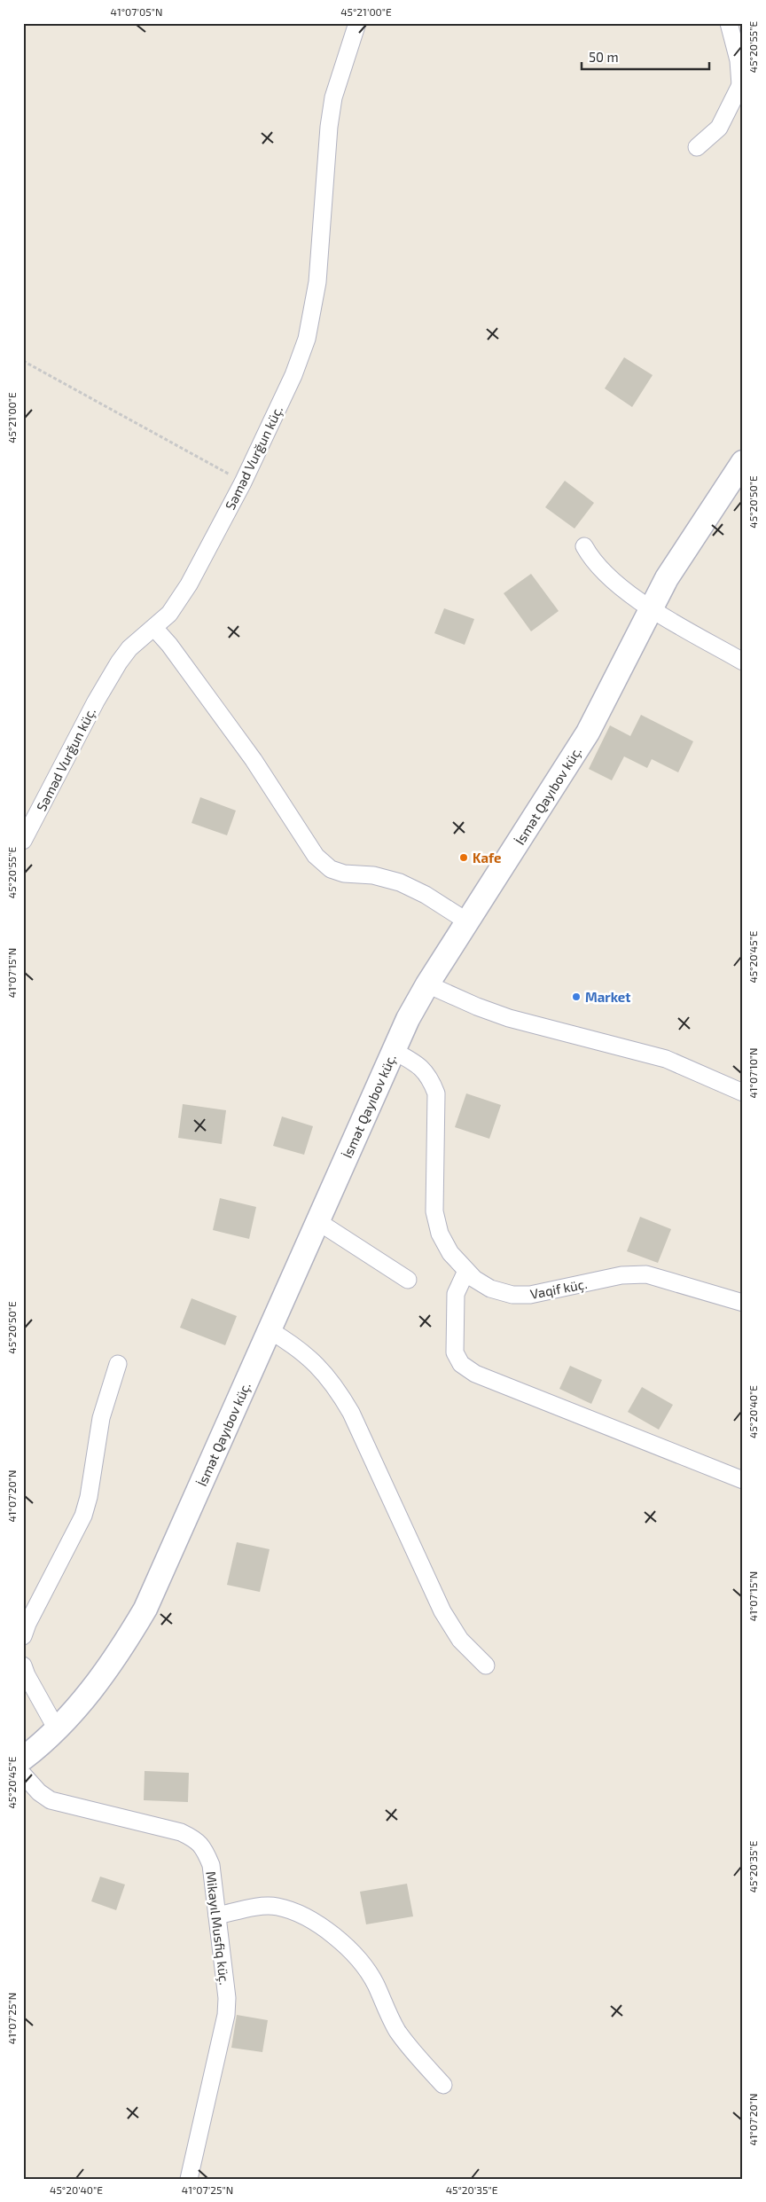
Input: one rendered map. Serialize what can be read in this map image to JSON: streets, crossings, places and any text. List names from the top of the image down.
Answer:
{
  "streets": {
    "street": [
      "Səməd Vurğun küç.",
      "İsmət Qayıbov küç.",
      "Vaqif küç.",
      "Mikayıl Musfiq küç."
    ]
  },
  "crossings": [
    ["İsmət Qayıbov küç.", "Vaqif küç."]
  ],
  "places": ["Kafe", "Market"],
  "scale_bar": "50 m",
  "coordinates": [
    "41°07'05\"N",
    "45°21'00\"E",
    "45°20'55\"E",
    "45°20'50\"E",
    "45°20'45\"E",
    "41°07'15\"N",
    "41°07'10\"N",
    "45°20'40\"E",
    "41°07'20\"N",
    "45°20'35\"E",
    "41°07'25\"N"
  ]
}
